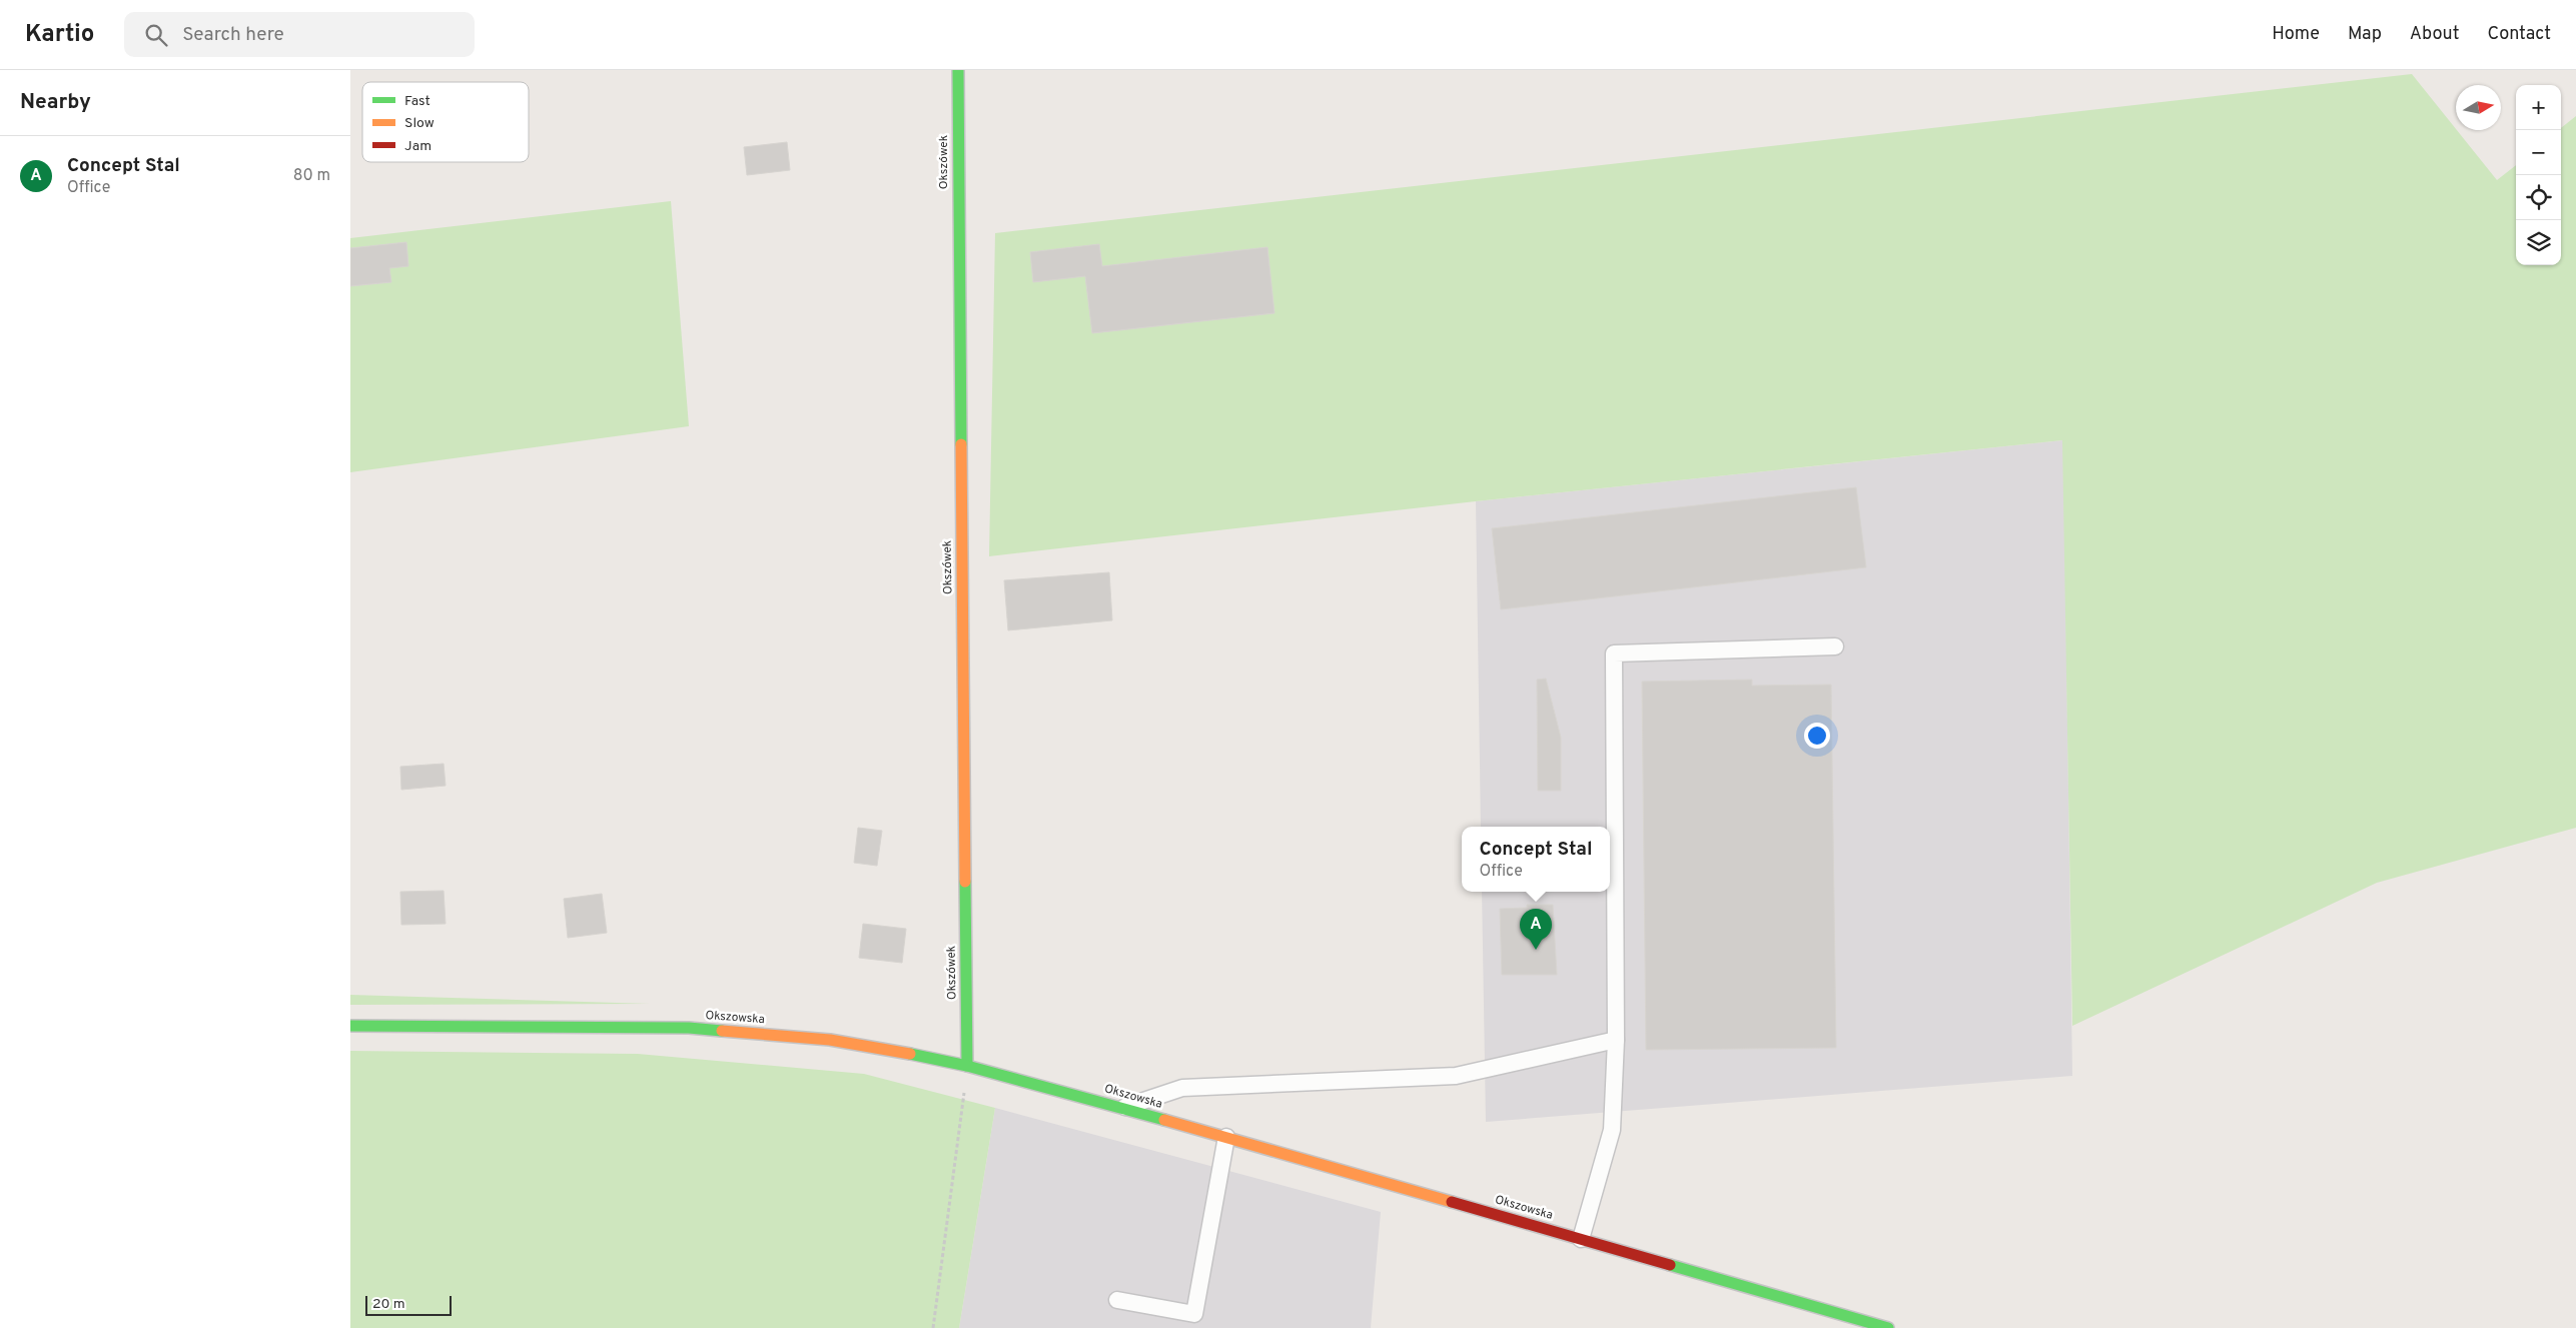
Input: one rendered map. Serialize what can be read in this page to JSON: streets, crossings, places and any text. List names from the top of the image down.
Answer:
{
  "streets": {
    "main road": ["Okszówek", "Okszowska"]
  },
  "crossings": [
    ["Okszówek", "Okszowska"]
  ],
  "legend": ["Fast", "Slow", "Jam"],
  "scale_bar": "20 m",
  "north": "right",
  "page": {
    "header": "Kartio",
    "search": "Search here",
    "nav": [
      "Home",
      "Map",
      "About",
      "Contact"
    ],
    "heading": "Nearby",
    "map_buttons": ["+", "−"],
    "list": [
      {
        "mark": "A",
        "name": "Concept Stal",
        "note": "Office",
        "value": "80 m"
      }
    ],
    "popup": ["Concept Stal", "Office"],
    "pins": "A",
    "scale": "20 m"
  }
}
